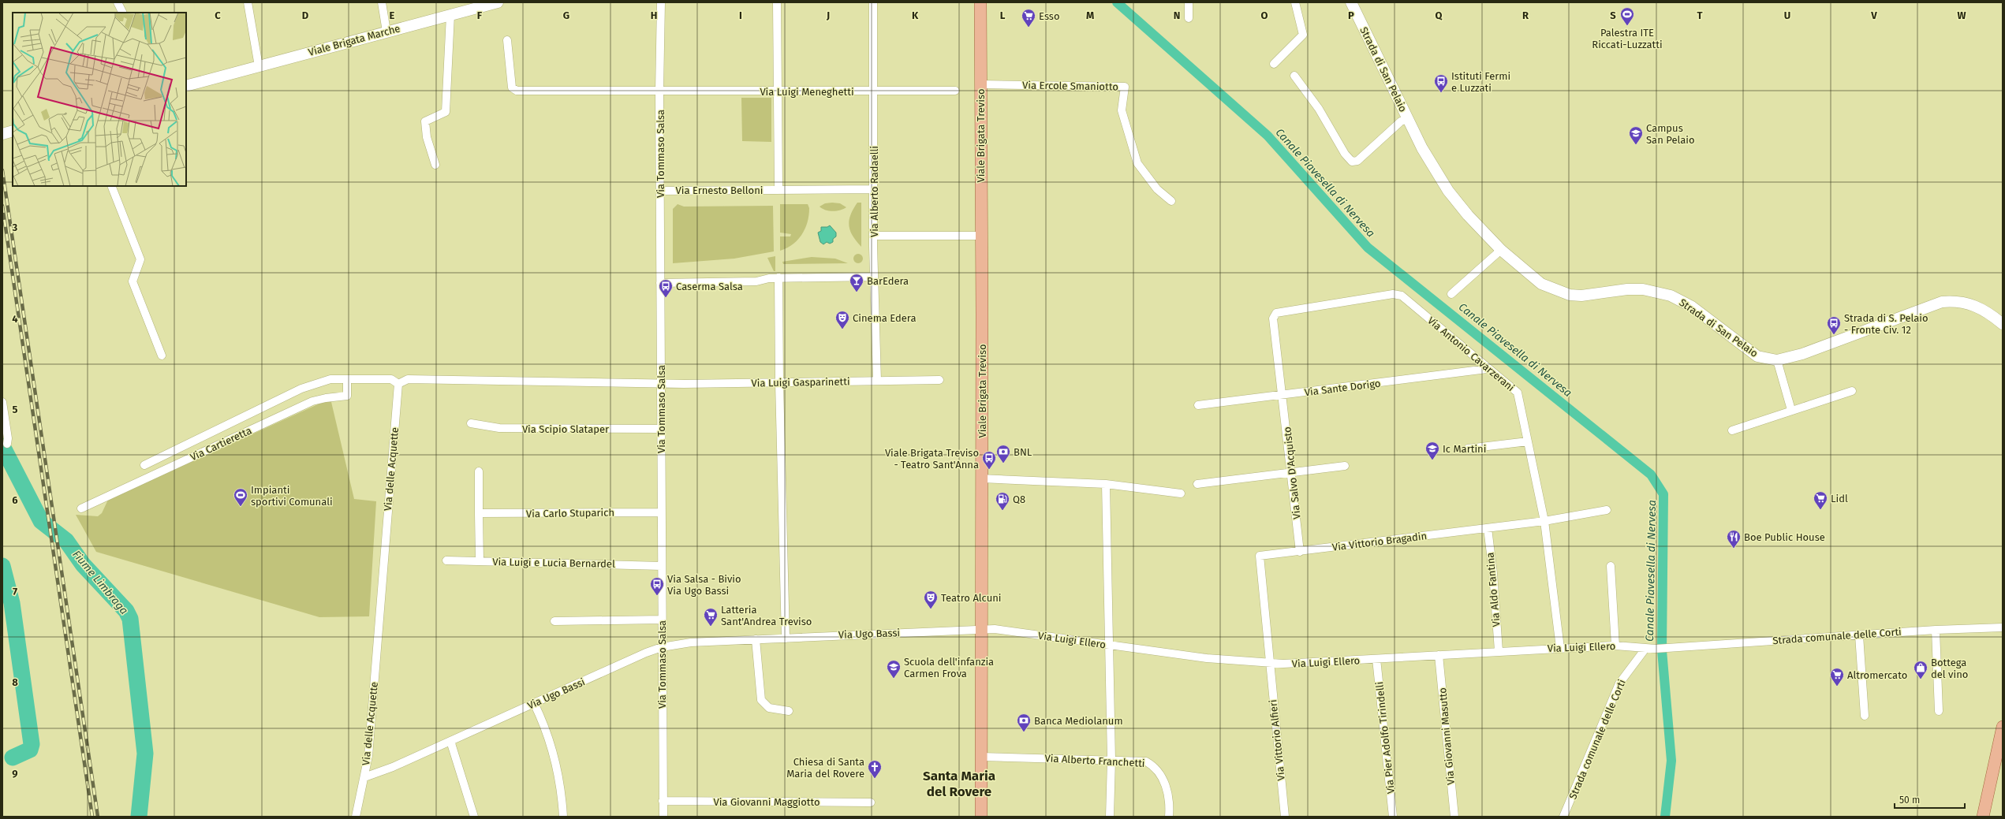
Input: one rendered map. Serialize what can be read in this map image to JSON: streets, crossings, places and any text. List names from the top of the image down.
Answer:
{
  "streets": {
    "main road": ["Viale Brigata Treviso"],
    "street": [
      "Viale Brigata Marche",
      "Strada di San Pelaio",
      "Via Ercole Smaniotto",
      "Via Luigi Meneghetti",
      "Via Tommaso Salsa",
      "Via Ernesto Belloni",
      "Via Alberto Radaelli",
      "Via Antonio Cavarzerani",
      "Via Luigi Gasparinetti",
      "Via Sante Dorigo",
      "Via Scipio Slataper",
      "Via Cartieretta",
      "Via delle Acquette",
      "Via Salvo D'Acquisto",
      "Via Carlo Stuparich",
      "Via Vittorio Bragadin",
      "Via Luigi e Lucia Bernardel",
      "Via Aldo Fantina",
      "Via Ugo Bassi",
      "Strada comunale delle Corti",
      "Via Luigi Ellero",
      "Via Giovanni Masutto",
      "Via Pier Adolfo Tirindelli",
      "Via Vittorio Alfieri",
      "Via Alberto Franchetti",
      "Via Giovanni Maggiotto"
    ]
  },
  "crossings": [
    ["Via Ercole Smaniotto", "Viale Brigata Treviso"],
    ["Via Luigi Meneghetti", "Via Tommaso Salsa"],
    ["Via Luigi Meneghetti", "Via Alberto Radaelli"],
    ["Viale Brigata Treviso", "Via Ugo Bassi"],
    ["Viale Brigata Treviso", "Via Luigi Ellero"],
    ["Viale Brigata Treviso", "Via Alberto Franchetti"],
    ["Via Tommaso Salsa", "Via Ernesto Belloni"],
    ["Via Tommaso Salsa", "Via Luigi Gasparinetti"],
    ["Via Tommaso Salsa", "Via Scipio Slataper"],
    ["Via Tommaso Salsa", "Via Carlo Stuparich"],
    ["Via Tommaso Salsa", "Via Luigi e Lucia Bernardel"],
    ["Via Tommaso Salsa", "Via Ugo Bassi"],
    ["Via Tommaso Salsa", "Via Giovanni Maggiotto"],
    ["Via Ernesto Belloni", "Via Alberto Radaelli"],
    ["Via Alberto Radaelli", "Via Luigi Gasparinetti"],
    ["Via Antonio Cavarzerani", "Via Sante Dorigo"],
    ["Via Antonio Cavarzerani", "Via Salvo D'Acquisto"],
    ["Via Antonio Cavarzerani", "Via Vittorio Bragadin"],
    ["Via Antonio Cavarzerani", "Via Luigi Ellero"],
    ["Via Sante Dorigo", "Via Salvo D'Acquisto"],
    ["Via Cartieretta", "Via delle Acquette"],
    ["Via delle Acquette", "Via Ugo Bassi"],
    ["Via Salvo D'Acquisto", "Via Vittorio Bragadin"],
    ["Via Vittorio Bragadin", "Via Aldo Fantina"],
    ["Via Vittorio Bragadin", "Via Luigi Ellero"],
    ["Via Vittorio Bragadin", "Via Vittorio Alfieri"],
    ["Via Aldo Fantina", "Via Luigi Ellero"],
    ["Via Ugo Bassi", "Via Luigi Ellero"],
    ["Strada comunale delle Corti", "Via Luigi Ellero"],
    ["Via Luigi Ellero", "Via Giovanni Masutto"],
    ["Via Luigi Ellero", "Via Pier Adolfo Tirindelli"],
    ["Via Luigi Ellero", "Via Vittorio Alfieri"]
  ],
  "districts": ["Santa Maria del Rovere"],
  "water": ["Canale Piavesella di Nervesa", "Fiume Limbraga"],
  "places": {
    "sports": ["Palestra ITE Riccati-Luzzatti", "Impianti sportivi Comunali"],
    "supermarket": [
      "Esso",
      "Lidl",
      "Latteria Sant'Andrea Treviso",
      "Altromercato"
    ],
    "bus stop": [
      "Istituti Fermi e Luzzati",
      "Caserma Salsa",
      "Strada di S. Pelaio - Fronte Civ. 12",
      "Viale Brigata Treviso - Teatro Sant'Anna",
      "Via Salsa - Bivio Via Ugo Bassi"
    ],
    "school or university": ["Campus San Pelaio", "Ic Martini", "Scuola dell'infanzia Carmen Frova"],
    "bar": ["BarEdera"],
    "theatre": ["Cinema Edera", "Teatro Alcuni"],
    "bank": ["BNL", "Banca Mediolanum"],
    "fuel station": ["Q8"],
    "restaurant": ["Boe Public House"],
    "shop": ["Bottega del vino"],
    "church": ["Chiesa di Santa Maria del Rovere"]
  },
  "scale_bar": "50 m",
  "grid": {
    "columns": [
      "C",
      "D",
      "E",
      "F",
      "G",
      "H",
      "I",
      "J",
      "K",
      "L",
      "M",
      "N",
      "O",
      "P",
      "Q",
      "R",
      "S",
      "T",
      "U",
      "V",
      "W"
    ],
    "rows": [
      "3",
      "4",
      "5",
      "6",
      "7",
      "8",
      "9"
    ]
  }
}
